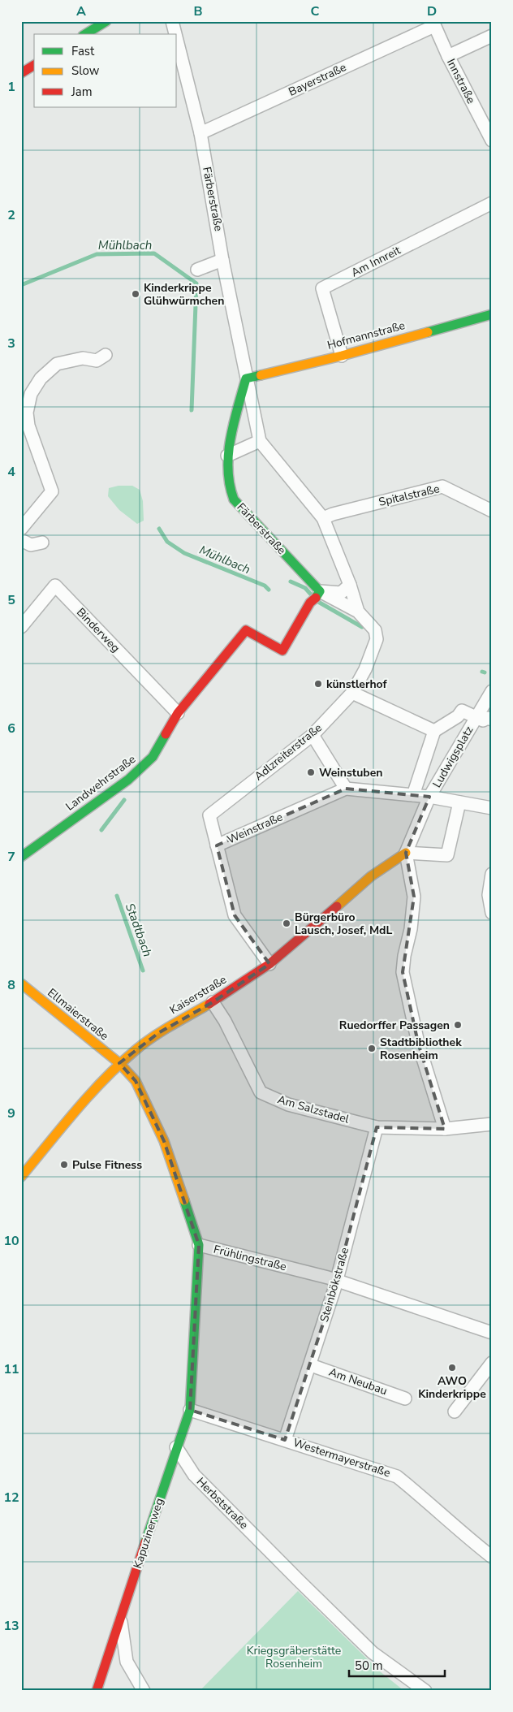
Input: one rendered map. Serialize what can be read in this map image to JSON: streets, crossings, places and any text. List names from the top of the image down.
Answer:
{
  "streets": {
    "street": [
      "Bayerstraße",
      "Innstraße",
      "Färberstraße",
      "Am Innreit",
      "Hofmannstraße",
      "Spitalstraße",
      "Binderweg",
      "Adlzreiterstraße",
      "Ludwigsplatz",
      "Landwehrstraße",
      "Weinstraße",
      "Kaiserstraße",
      "Ellmaierstraße",
      "Am Salzstadel",
      "Frühlingstraße",
      "Steinbökstraße",
      "Am Neubau",
      "Westermayerstraße",
      "Herbststraße",
      "Kapuzinerweg"
    ]
  },
  "crossings": [
    ["Bayerstraße", "Innstraße"],
    ["Bayerstraße", "Färberstraße"],
    ["Färberstraße", "Hofmannstraße"],
    ["Färberstraße", "Spitalstraße"],
    ["Färberstraße", "Adlzreiterstraße"],
    ["Färberstraße", "Landwehrstraße"],
    ["Am Innreit", "Hofmannstraße"],
    ["Binderweg", "Landwehrstraße"],
    ["Adlzreiterstraße", "Weinstraße"],
    ["Ludwigsplatz", "Kaiserstraße"],
    ["Weinstraße", "Kaiserstraße"],
    ["Kaiserstraße", "Ellmaierstraße"],
    ["Kaiserstraße", "Am Salzstadel"],
    ["Kaiserstraße", "Frühlingstraße"],
    ["Ellmaierstraße", "Frühlingstraße"],
    ["Am Salzstadel", "Steinbökstraße"],
    ["Frühlingstraße", "Steinbökstraße"],
    ["Steinbökstraße", "Am Neubau"],
    ["Steinbökstraße", "Westermayerstraße"],
    ["Herbststraße", "Kapuzinerweg"]
  ],
  "water": ["Mühlbach", "Stadtbach"],
  "parks": ["Kriegsgräberstätte Rosenheim"],
  "places": [
    "Kinderkrippe Glühwürmchen",
    "künstlerhof",
    "Weinstuben",
    "Bürgerbüro Lausch, Josef, MdL",
    "Ruedorffer Passagen",
    "Stadtbibliothek Rosenheim",
    "Pulse Fitness",
    "AWO Kinderkrippe"
  ],
  "legend": ["Fast", "Slow", "Jam"],
  "scale_bar": "50 m",
  "grid": {
    "columns": [
      "A",
      "B",
      "C",
      "D"
    ],
    "rows": [
      "1",
      "2",
      "3",
      "4",
      "5",
      "6",
      "7",
      "8",
      "9",
      "10",
      "11",
      "12",
      "13"
    ]
  }
}
